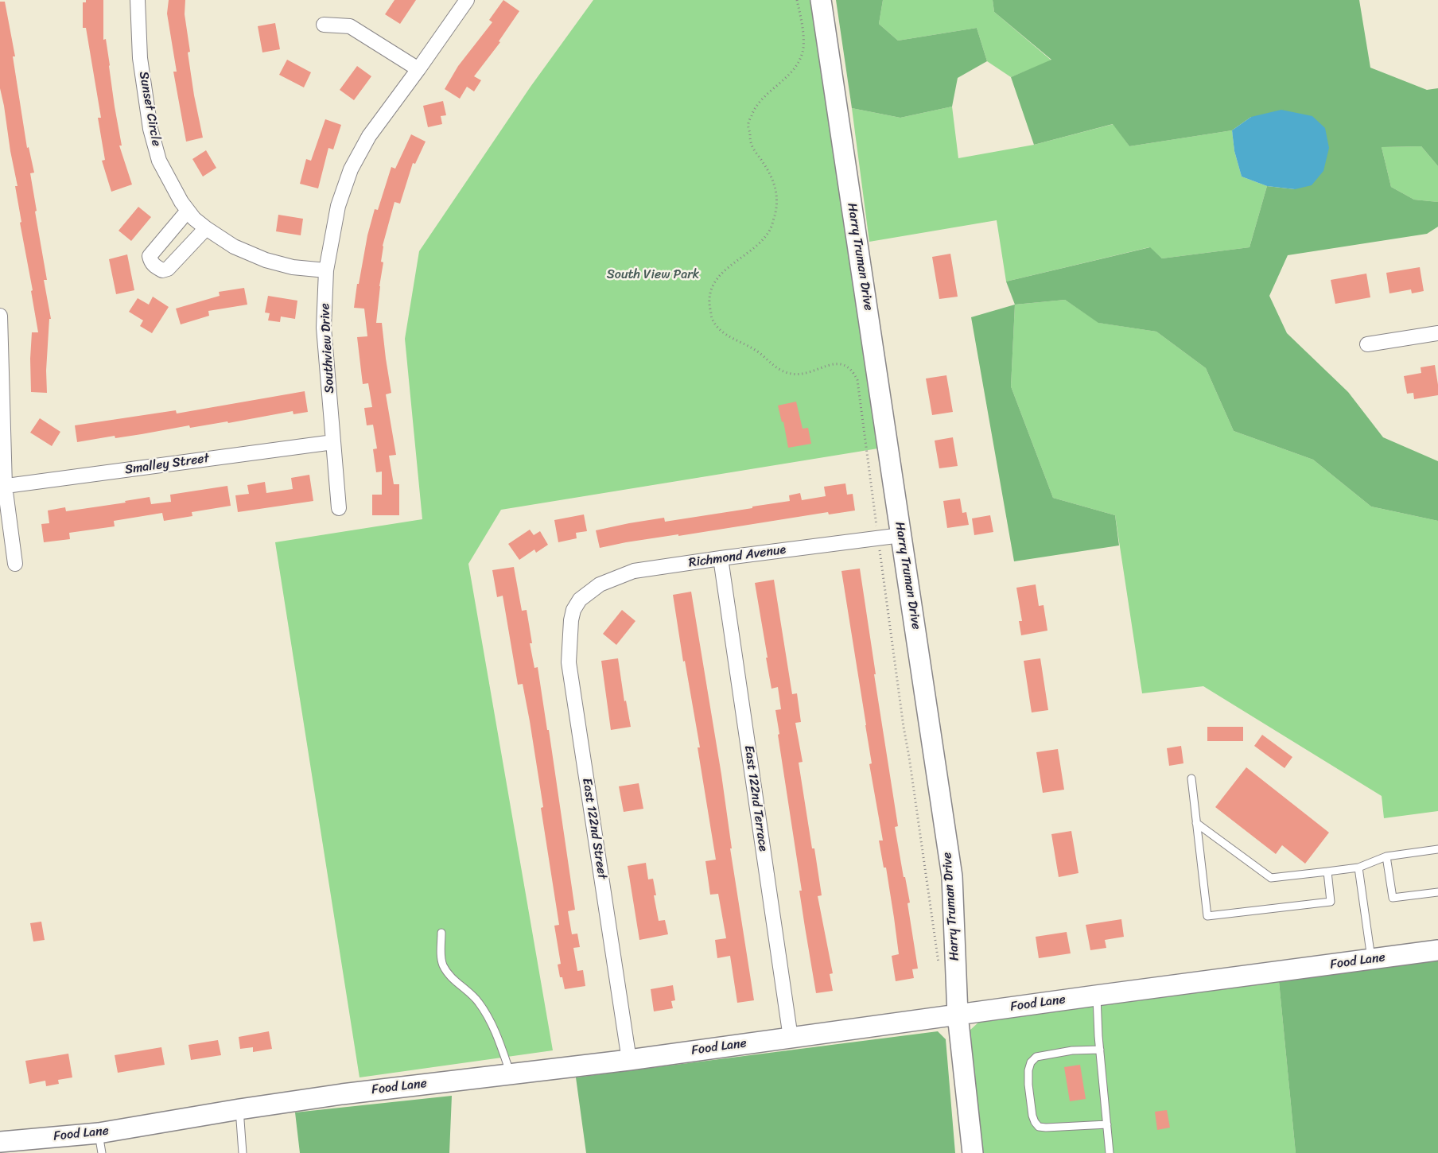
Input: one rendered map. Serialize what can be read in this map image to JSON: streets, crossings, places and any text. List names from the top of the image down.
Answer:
{
  "streets": {
    "street": [
      "Sunset Circle",
      "Harry Truman Drive",
      "Southview Drive",
      "Smalley Street",
      "Richmond Avenue",
      "East 122nd Terrace",
      "East 122nd Street",
      "Food Lane"
    ]
  },
  "crossings": [
    ["Sunset Circle", "Southview Drive"],
    ["Harry Truman Drive", "Richmond Avenue"],
    ["Harry Truman Drive", "Food Lane"],
    ["Southview Drive", "Smalley Street"],
    ["Richmond Avenue", "East 122nd Terrace"],
    ["Richmond Avenue", "East 122nd Street"],
    ["East 122nd Terrace", "Food Lane"],
    ["East 122nd Street", "Food Lane"]
  ],
  "parks": ["South View Park"]
}
